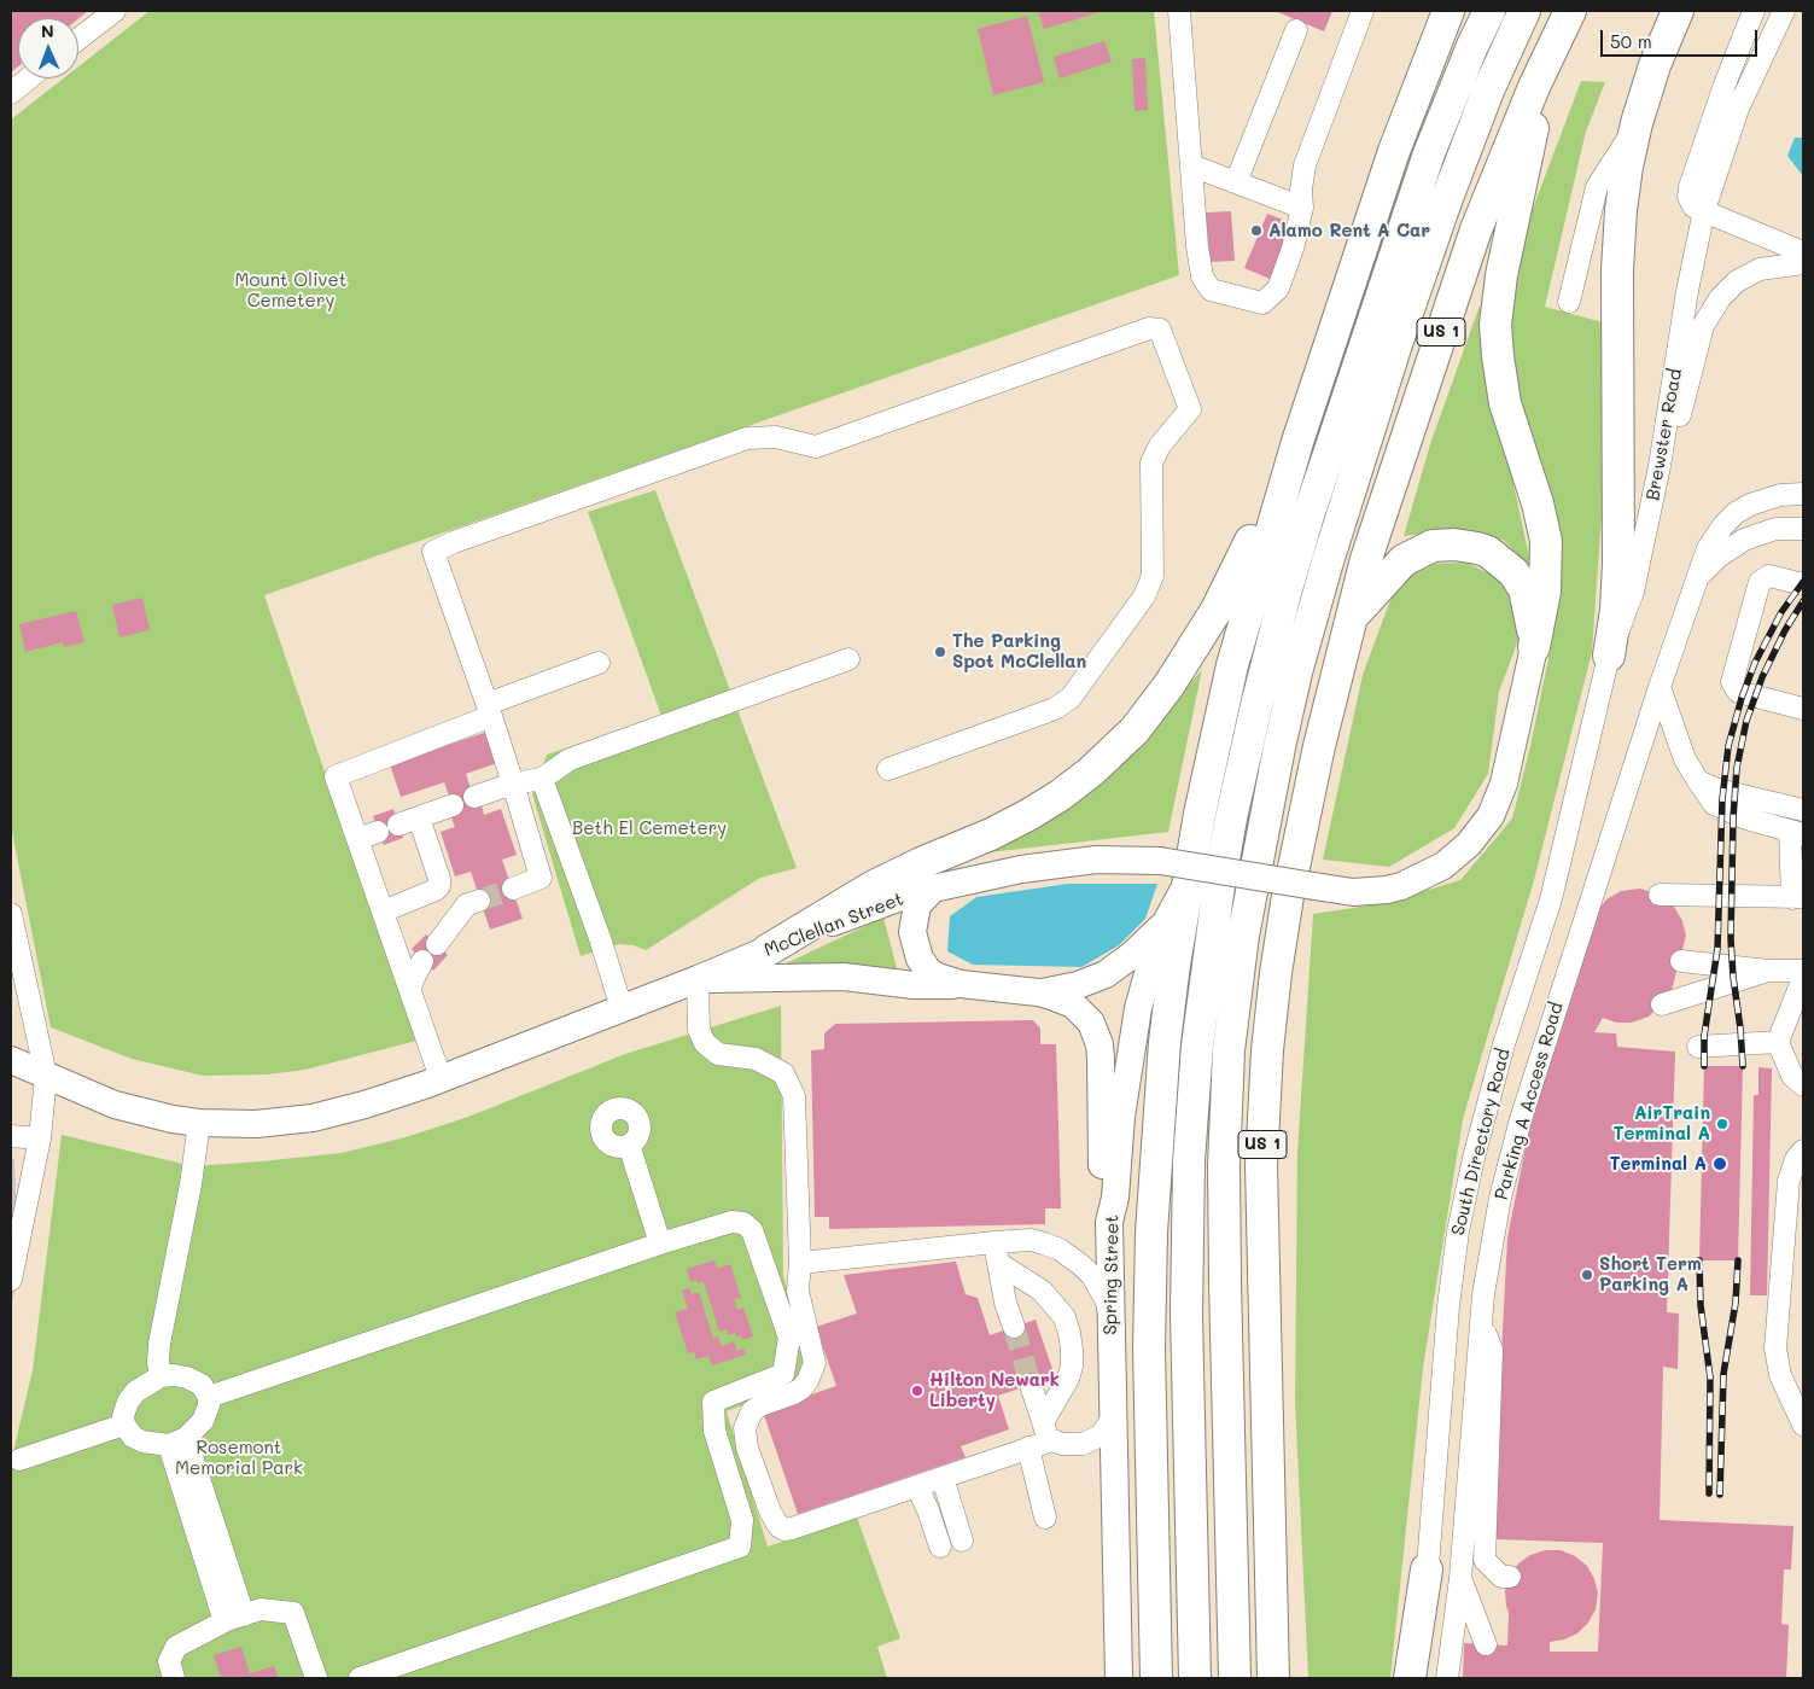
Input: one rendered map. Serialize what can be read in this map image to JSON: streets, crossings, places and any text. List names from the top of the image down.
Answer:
{
  "streets": {
    "highway": ["US 1"],
    "main road": ["McClellan Street", "Spring Street"],
    "street": ["Brewster Road", "Parking A Access Road", "South Directory Road"]
  },
  "crossings": [
    ["Brewster Road", "South Directory Road"]
  ],
  "parks": ["Mount Olivet Cemetery", "Beth El Cemetery", "Rosemont Memorial Park"],
  "places": [
    "Alamo Rent A Car",
    "The Parking Spot McClellan",
    "AirTrain Terminal A",
    "Terminal A",
    "Short Term Parking A",
    "Hilton Newark Liberty"
  ],
  "scale_bar": "50 m",
  "north": "top"
}
